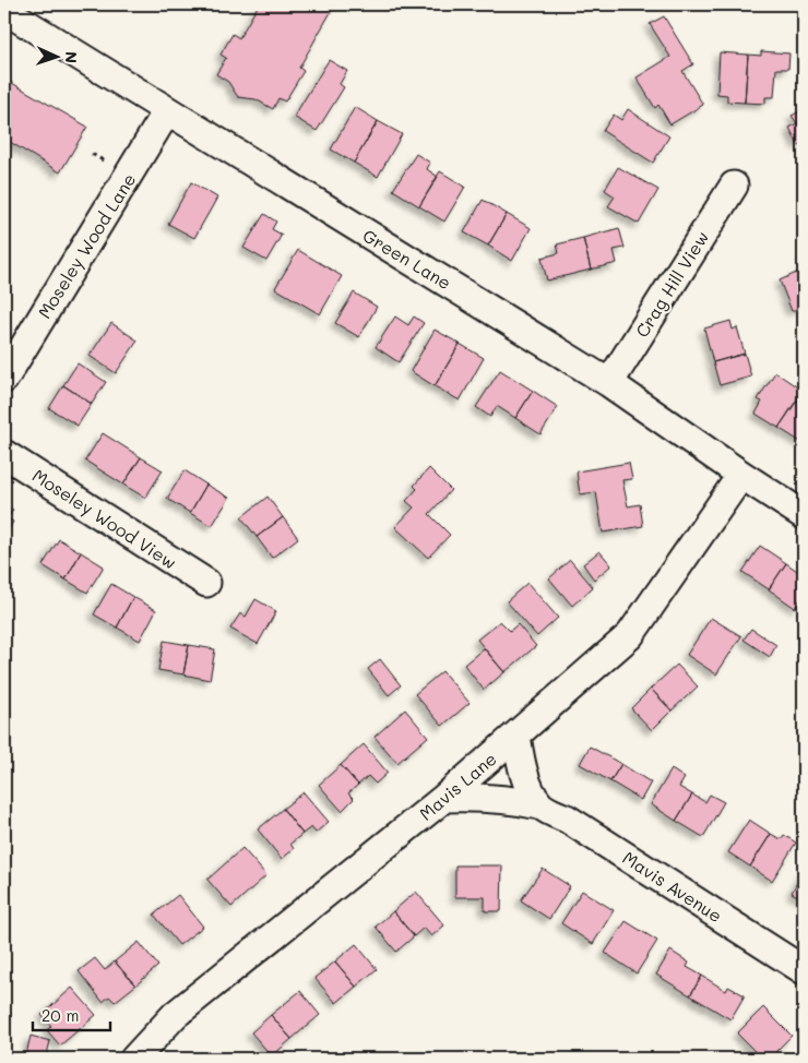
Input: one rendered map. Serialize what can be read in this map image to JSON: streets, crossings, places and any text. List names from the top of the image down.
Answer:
{
  "streets": {
    "street": [
      "Moseley Wood Lane",
      "Green Lane",
      "Crag Hill View",
      "Moseley Wood View",
      "Mavis Lane",
      "Mavis Avenue"
    ]
  },
  "crossings": [
    ["Moseley Wood Lane", "Green Lane"],
    ["Green Lane", "Crag Hill View"],
    ["Green Lane", "Mavis Lane"],
    ["Mavis Lane", "Mavis Avenue"]
  ],
  "scale_bar": "20 m",
  "north": "right"
}
